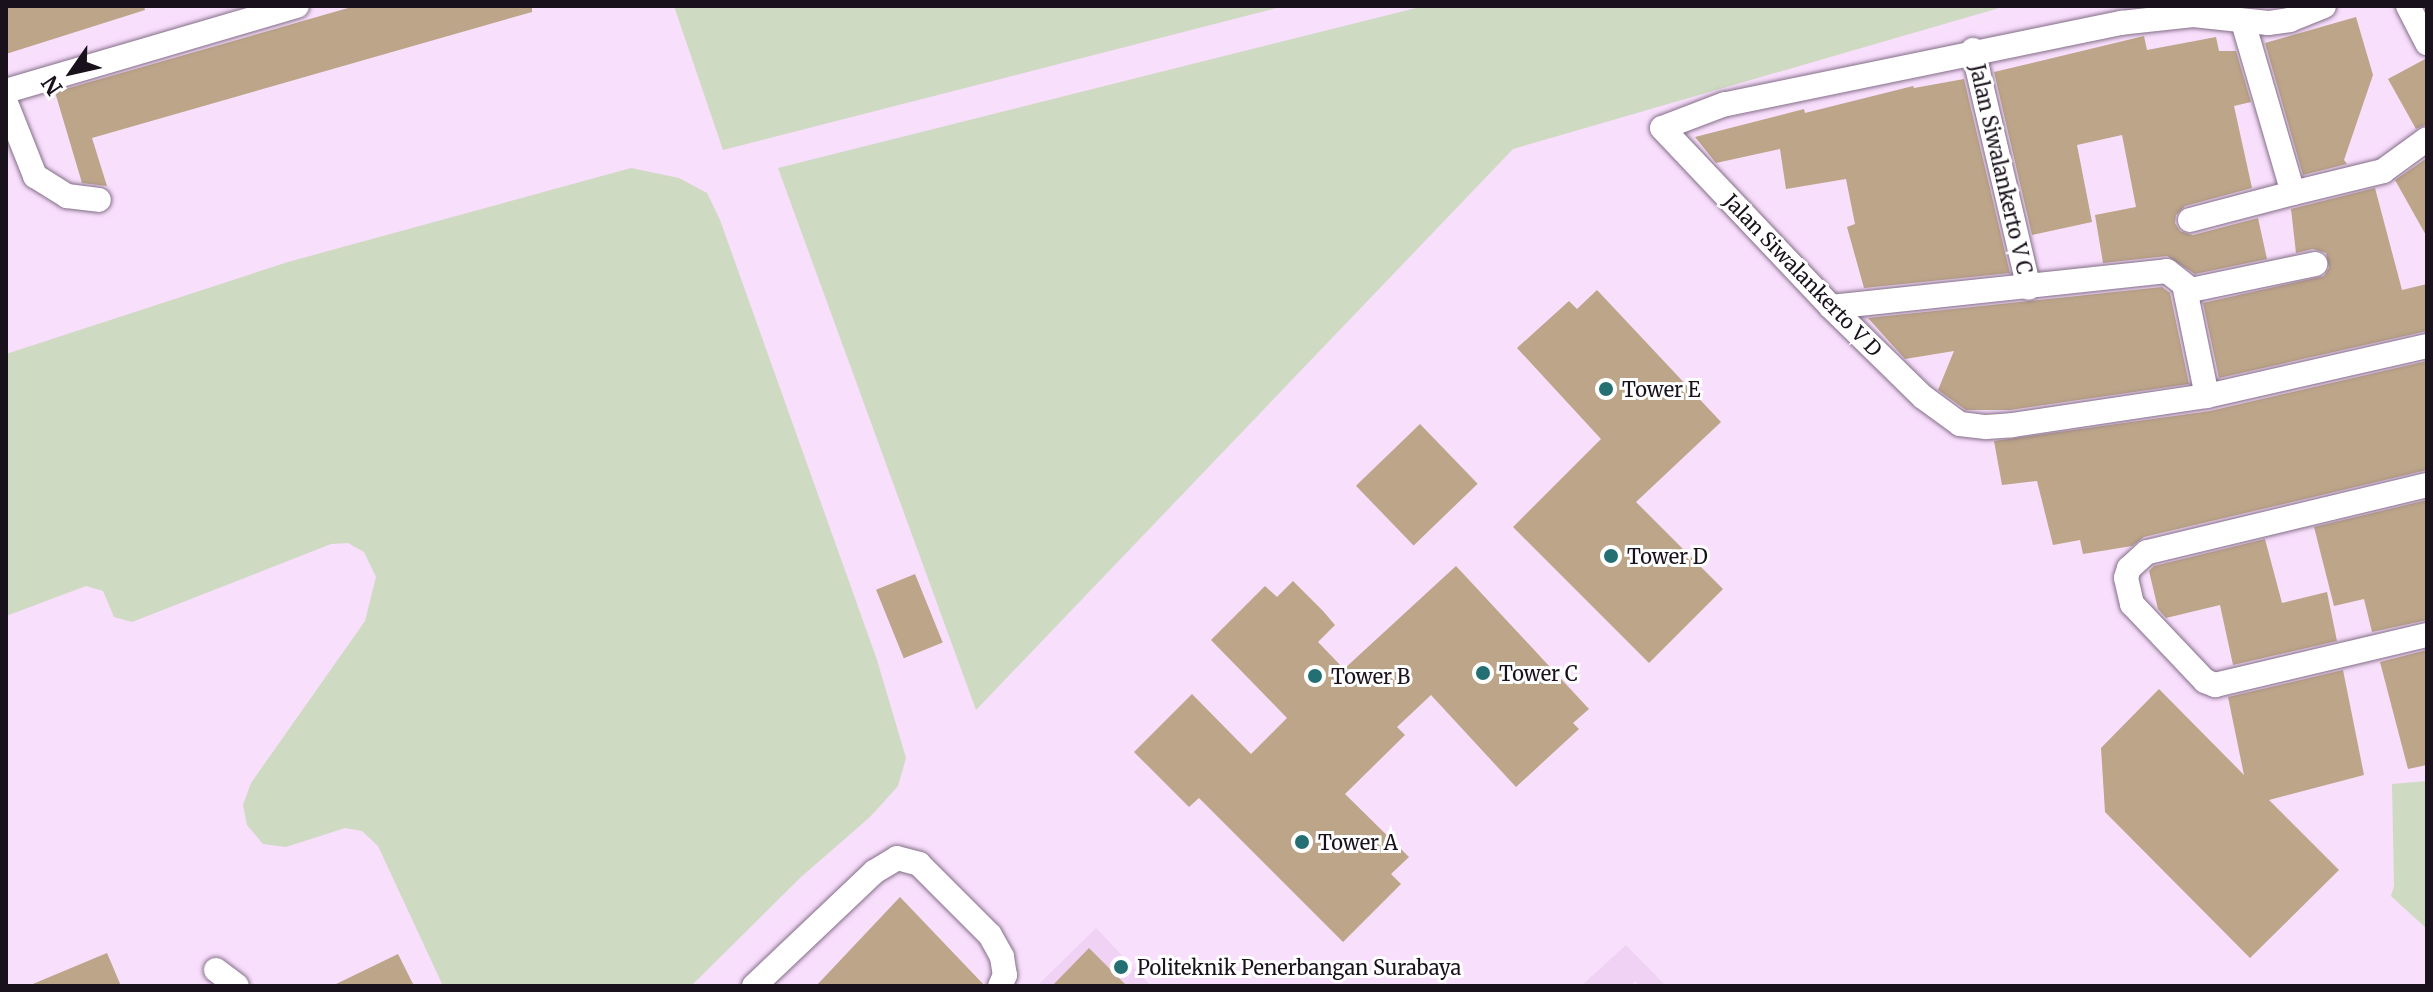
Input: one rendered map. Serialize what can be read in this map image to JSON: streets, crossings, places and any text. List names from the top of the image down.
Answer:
{
  "streets": {
    "street": ["Jalan Siwalankerto V C", "Jalan Siwalankerto V D"]
  },
  "crossings": [
    ["Jalan Siwalankerto V C", "Jalan Siwalankerto V D"]
  ],
  "places": [
    "Tower E",
    "Tower D",
    "Tower C",
    "Tower B",
    "Tower A",
    "Politeknik Penerbangan Surabaya"
  ],
  "north": "bottom left"
}
